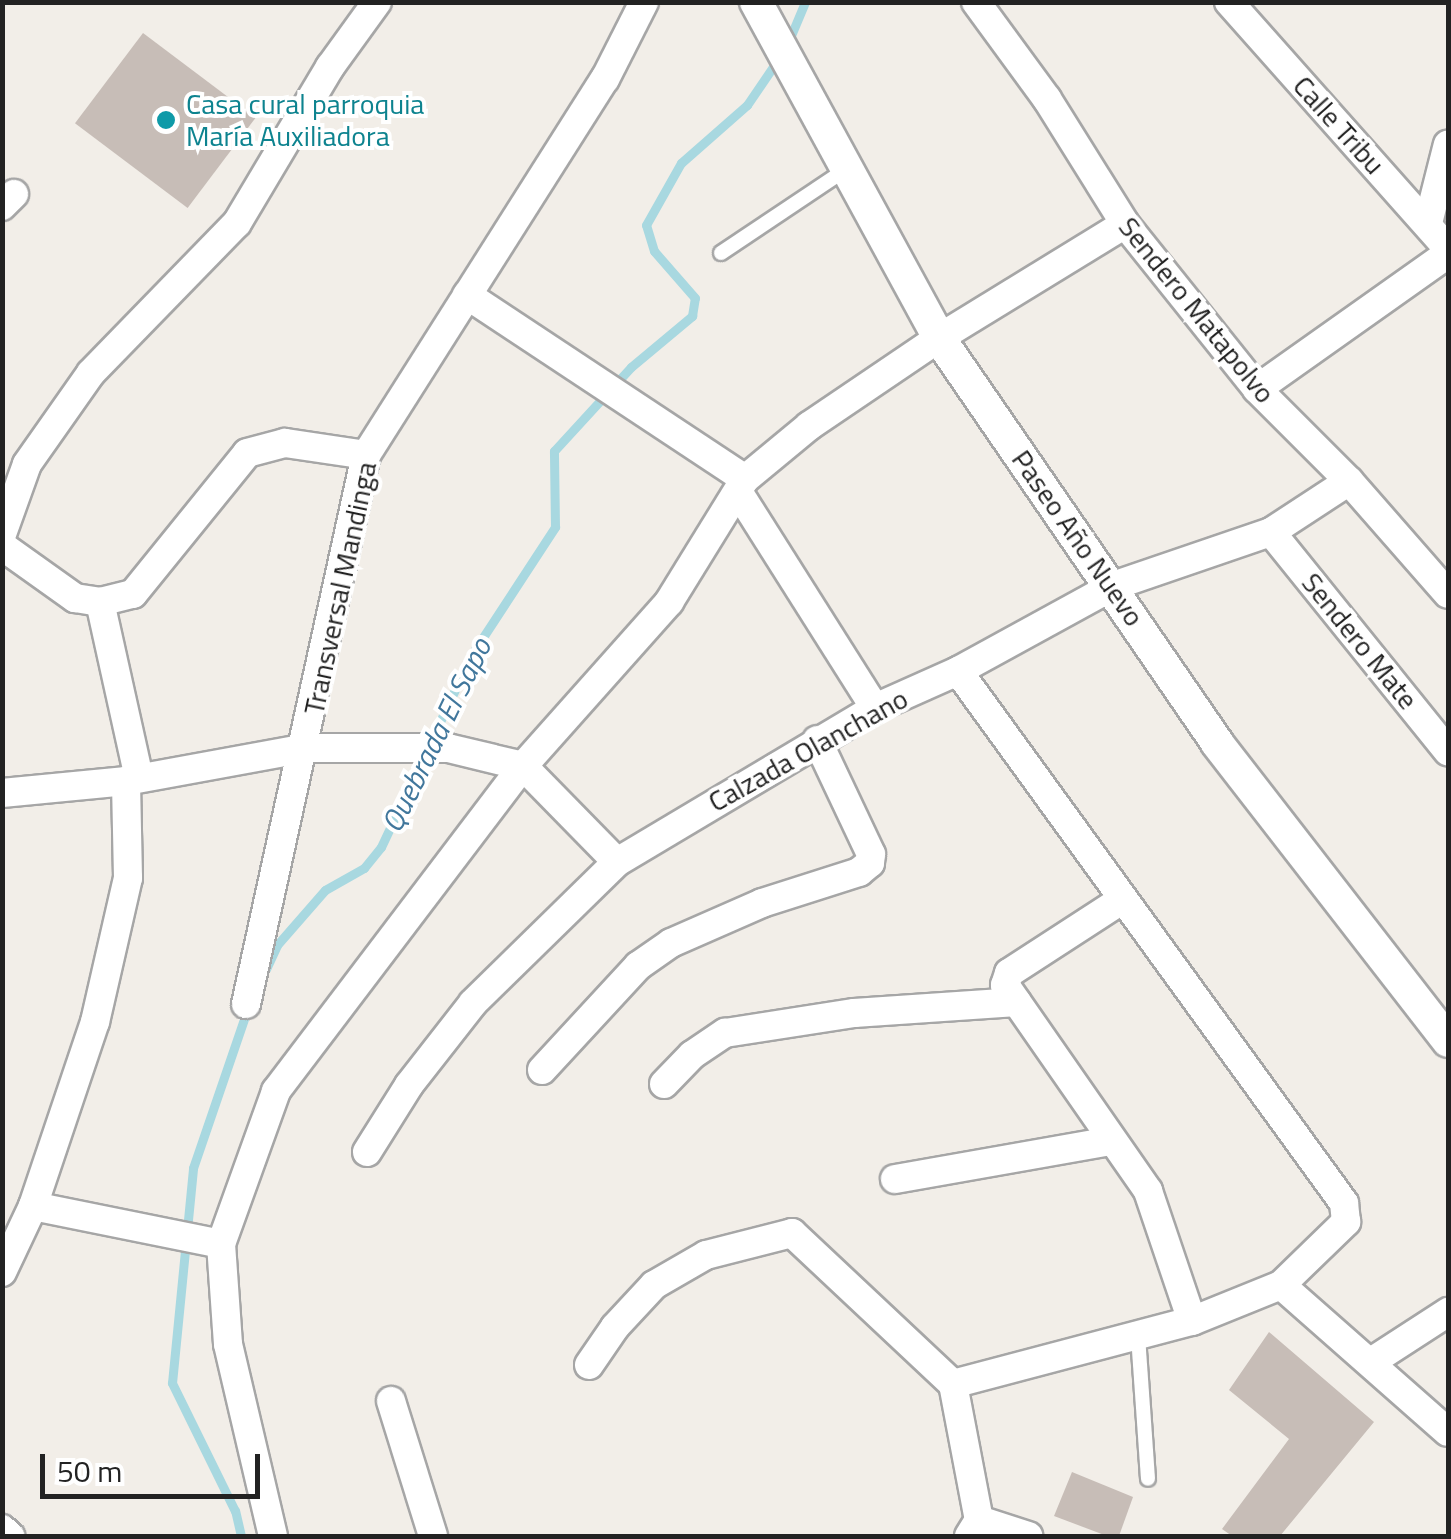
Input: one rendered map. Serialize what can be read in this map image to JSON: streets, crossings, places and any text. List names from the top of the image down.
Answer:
{
  "streets": {
    "street": [
      "Calle Tribu",
      "Sendero Matapolvo",
      "Paseo Año Nuevo",
      "Transversal Mandinga",
      "Sendero Mate",
      "Calzada Olanchano"
    ]
  },
  "crossings": [
    ["Sendero Matapolvo", "Calzada Olanchano"],
    ["Paseo Año Nuevo", "Calzada Olanchano"],
    ["Sendero Mate", "Calzada Olanchano"]
  ],
  "water": ["Quebrada El Sapo"],
  "places": ["Casa cural parroquia María Auxiliadora"],
  "scale_bar": "50 m"
}
